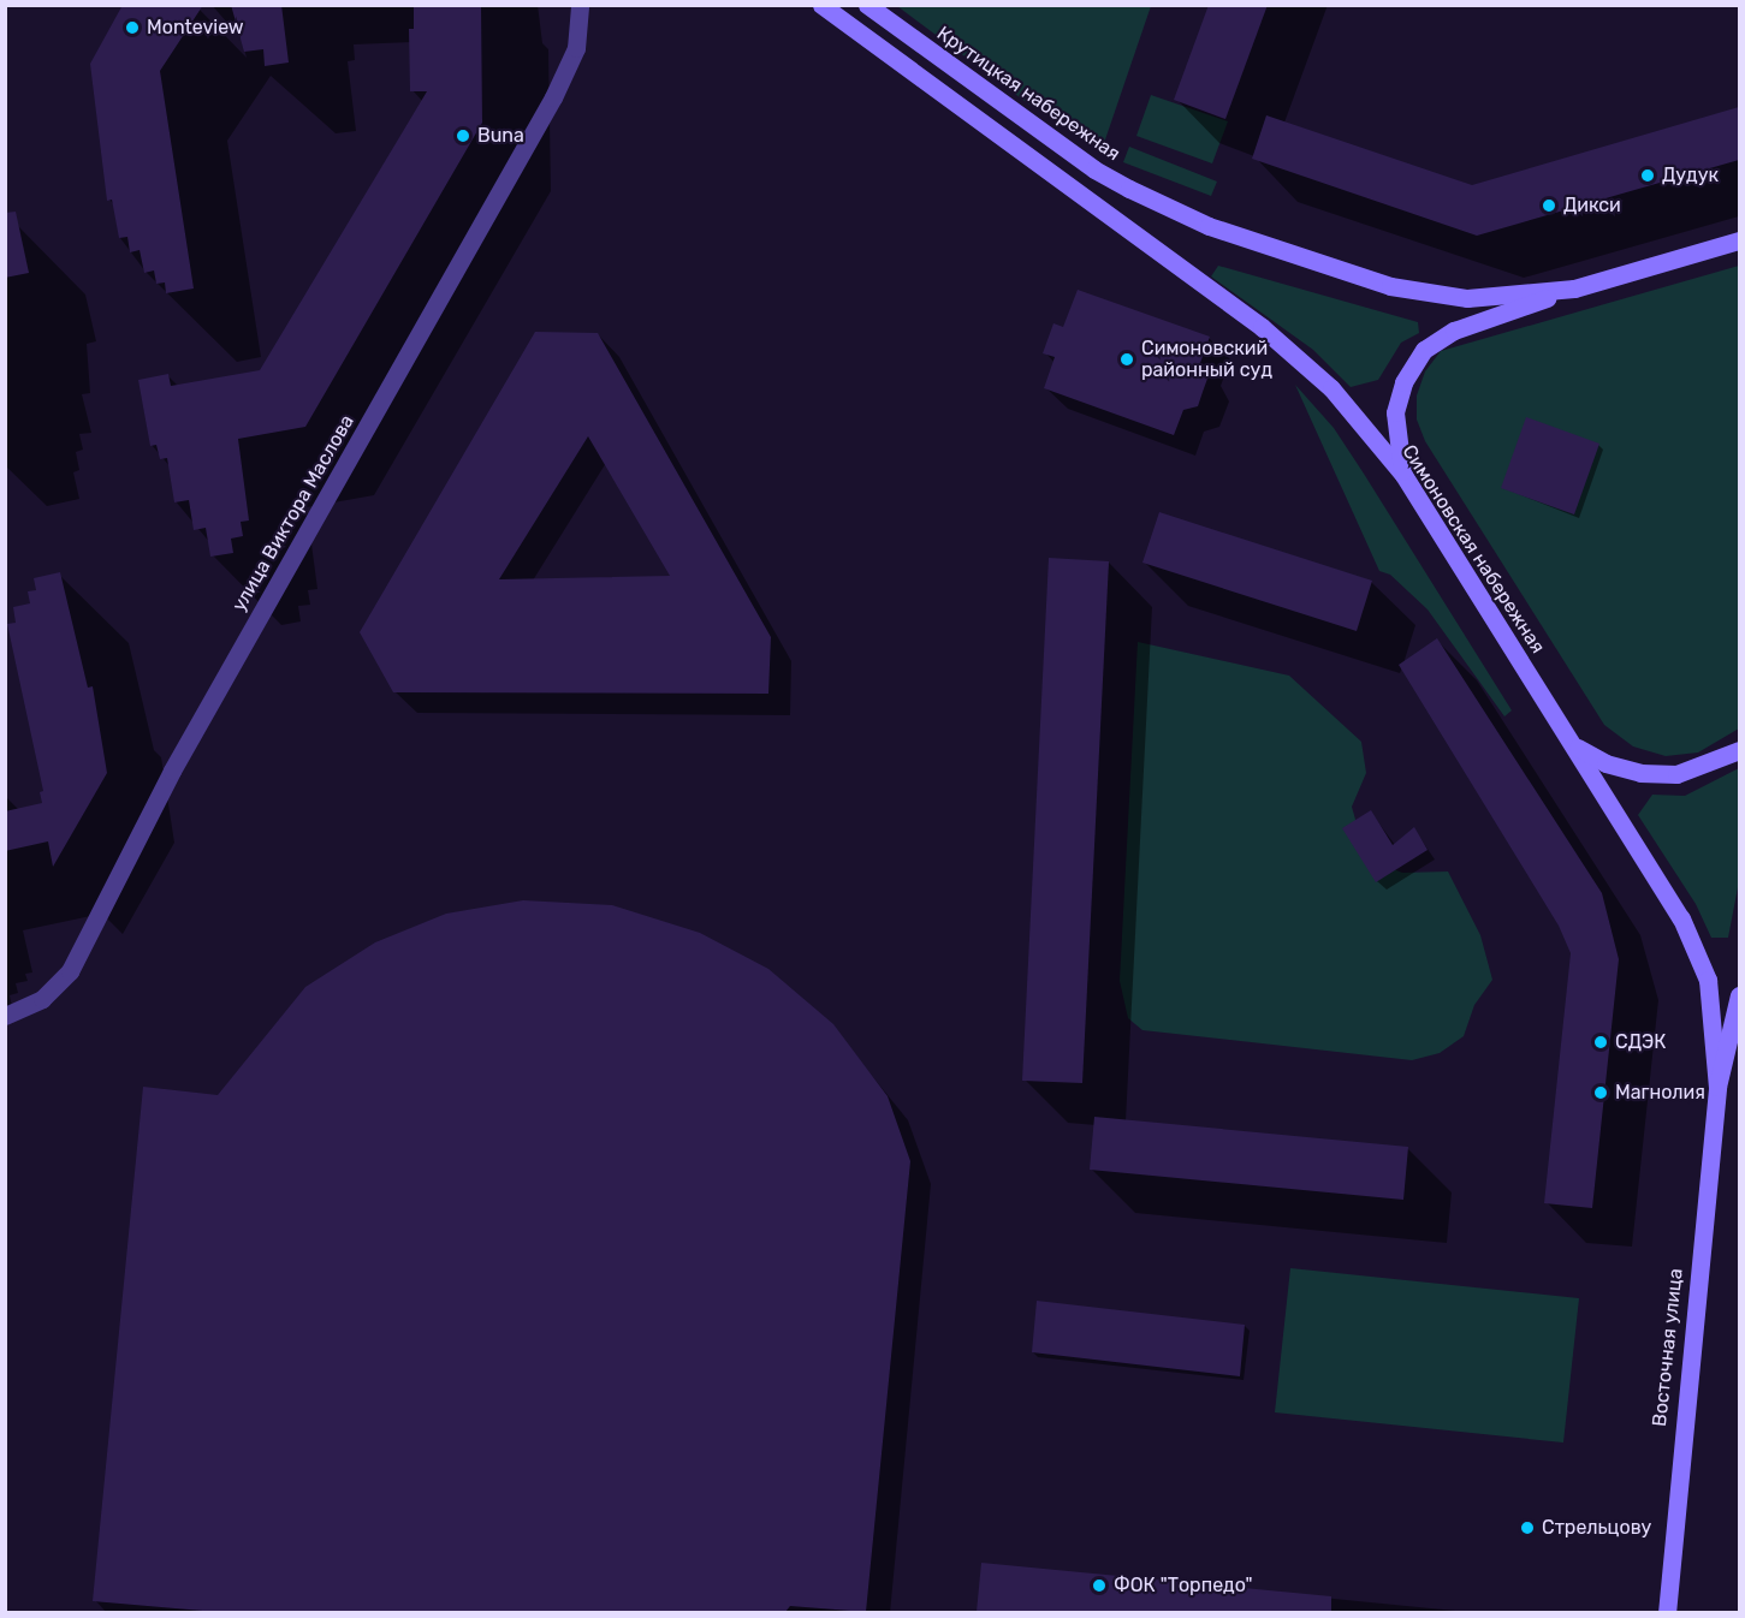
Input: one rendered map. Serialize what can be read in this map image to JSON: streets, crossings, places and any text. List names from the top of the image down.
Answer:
{
  "streets": {
    "main road": ["Крутицкая набережная", "Симоновская набережная", "Восточная улица"],
    "street": ["улица Виктора Маслова"]
  },
  "crossings": [
    ["Симоновская набережная", "Восточная улица"]
  ],
  "places": [
    "Monteview",
    "Buna",
    "Дудук",
    "Дикси",
    "Симоновский районный суд",
    "СДЭК",
    "Магнолия",
    "Стрельцову",
    "ФОК \"Торпедо\""
  ]
}
